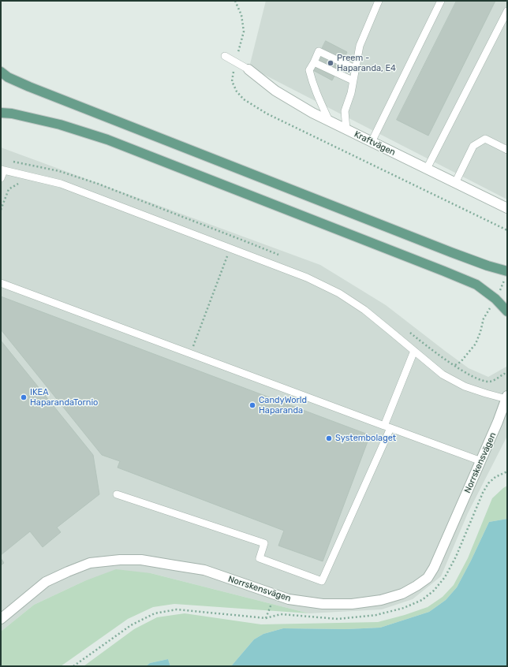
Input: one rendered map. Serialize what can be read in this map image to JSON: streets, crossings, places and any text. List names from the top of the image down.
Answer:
{
  "streets": {
    "street": ["Kraftvägen", "Norrskensvägen"]
  },
  "places": [
    "Preem - Haparanda, E4",
    "IKEA HaparandaTornio",
    "CandyWorld Haparanda",
    "Systembolaget"
  ]
}
